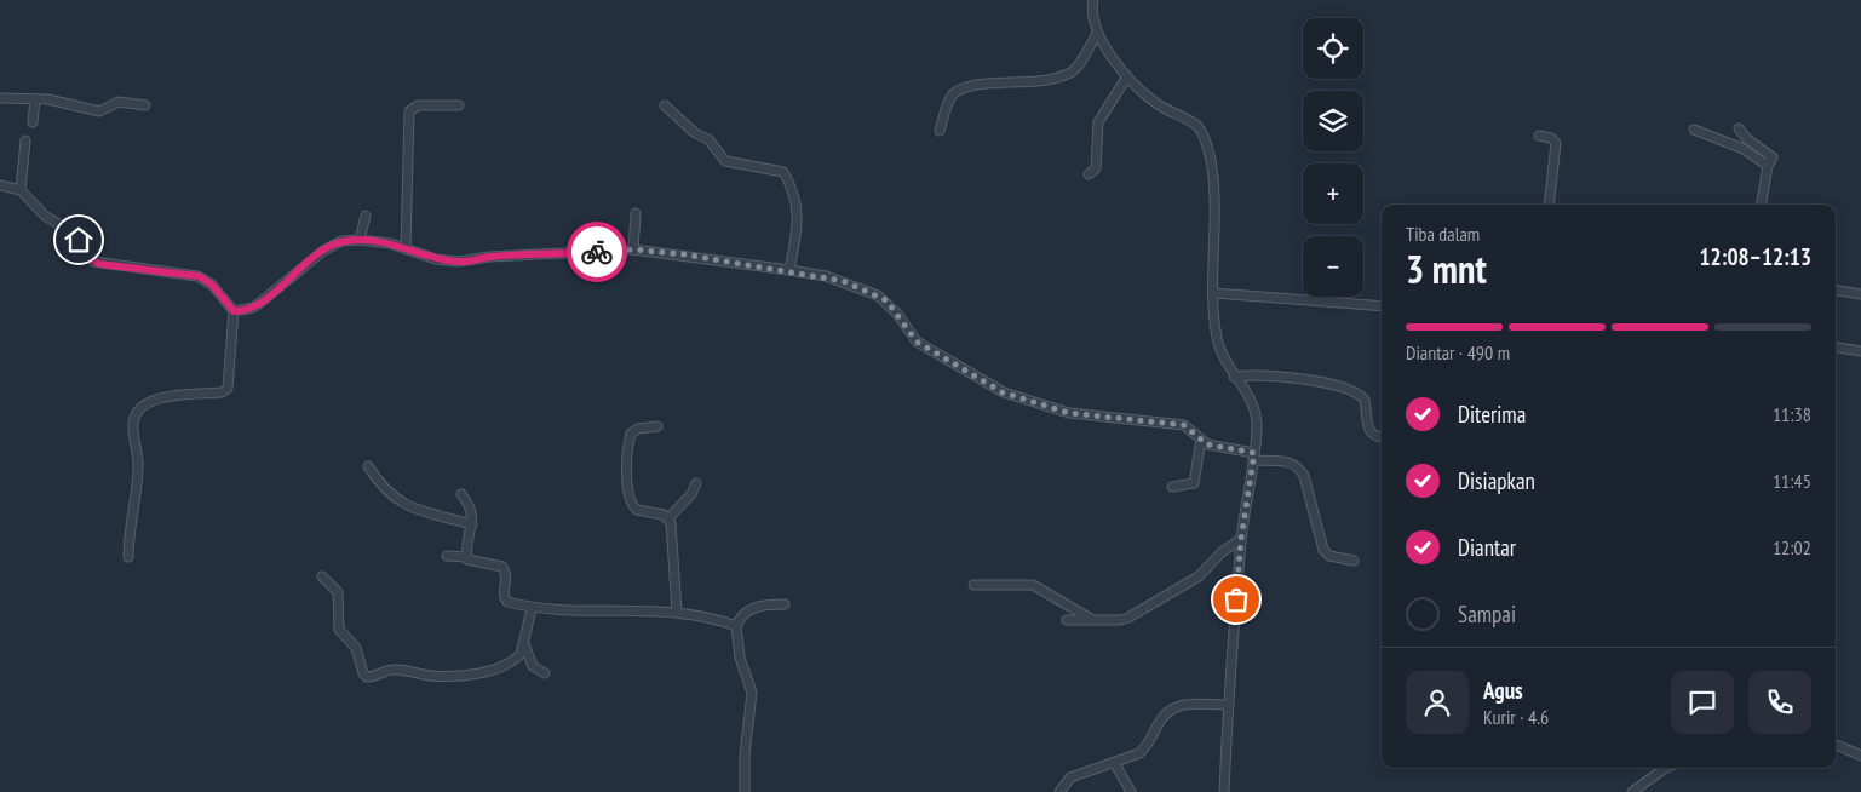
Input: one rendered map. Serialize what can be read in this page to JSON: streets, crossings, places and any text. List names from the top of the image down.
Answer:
{
  "page": {
    "map_buttons": ["+", "−"],
    "heading": ["3 mnt", "Tiba dalam", "12:08–12:13"],
    "panel": ["Agus", "Kurir · 4.6"],
    "bar": "Diantar · 490 m",
    "list": [
      ["Diterima", "11:38"],
      ["Disiapkan", "11:45"],
      ["Diantar", "12:02"],
      "Sampai"
    ]
  }
}
